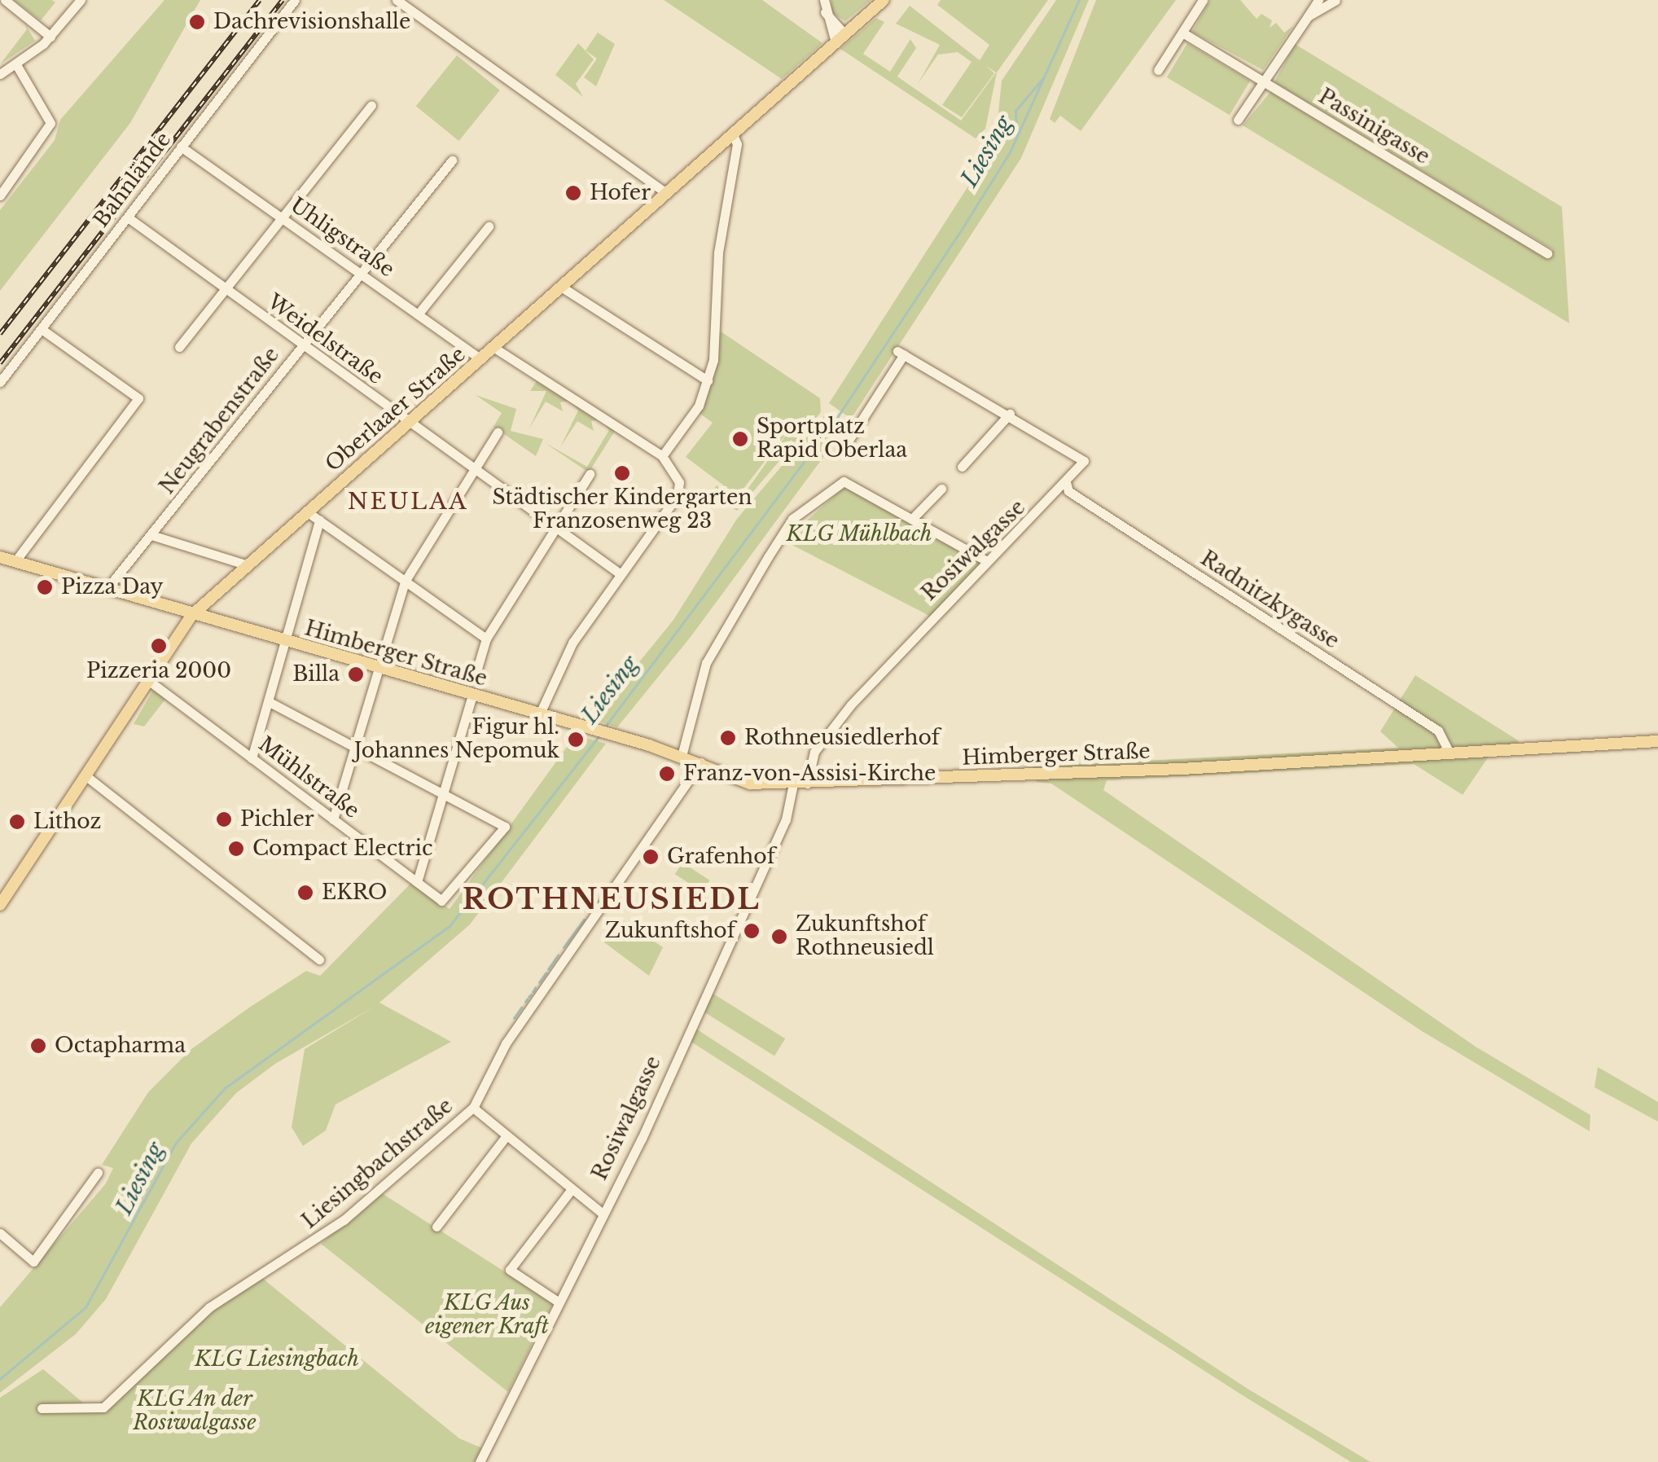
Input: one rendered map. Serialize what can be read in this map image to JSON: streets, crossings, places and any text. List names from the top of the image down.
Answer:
{
  "streets": {
    "main road": ["Oberlaaer Straße", "Himberger Straße"],
    "street": [
      "Passinigasse",
      "Bahnlände",
      "Uhligstraße",
      "Weidelstraße",
      "Neugrabenstraße",
      "Rosiwalgasse",
      "Radnitzkygasse",
      "Mühlstraße",
      "Liesingbachstraße"
    ]
  },
  "crossings": [
    ["Bahnlände", "Uhligstraße"],
    ["Bahnlände", "Weidelstraße"],
    ["Uhligstraße", "Oberlaaer Straße"],
    ["Uhligstraße", "Neugrabenstraße"],
    ["Weidelstraße", "Oberlaaer Straße"],
    ["Weidelstraße", "Neugrabenstraße"],
    ["Oberlaaer Straße", "Himberger Straße"],
    ["Oberlaaer Straße", "Mühlstraße"],
    ["Neugrabenstraße", "Himberger Straße"],
    ["Rosiwalgasse", "Radnitzkygasse"],
    ["Rosiwalgasse", "Himberger Straße"],
    ["Radnitzkygasse", "Himberger Straße"],
    ["Himberger Straße", "Liesingbachstraße"]
  ],
  "districts": ["NEULAA", "ROTHNEUSIEDL"],
  "water": ["Liesing"],
  "parks": [
    "KLG Mühlbach",
    "KLG Aus eigener Kraft",
    "KLG Liesingbach",
    "KLG An der Rosiwalgasse"
  ],
  "places": [
    "Dachrevisionshalle",
    "Hofer",
    "Sportplatz Rapid Oberlaa",
    "Städtischer Kindergarten Franzosenweg 23",
    "Pizza Day",
    "Pizzeria 2000",
    "Billa",
    "Rothneusiedlerhof",
    "Figur hl. Johannes Nepomuk",
    "Franz-von-Assisi-Kirche",
    "Pichler",
    "Lithoz",
    "Compact Electric",
    "Grafenhof",
    "EKRO",
    "Zukunftshof",
    "Zukunftshof Rothneusiedl",
    "Octapharma"
  ]
}
